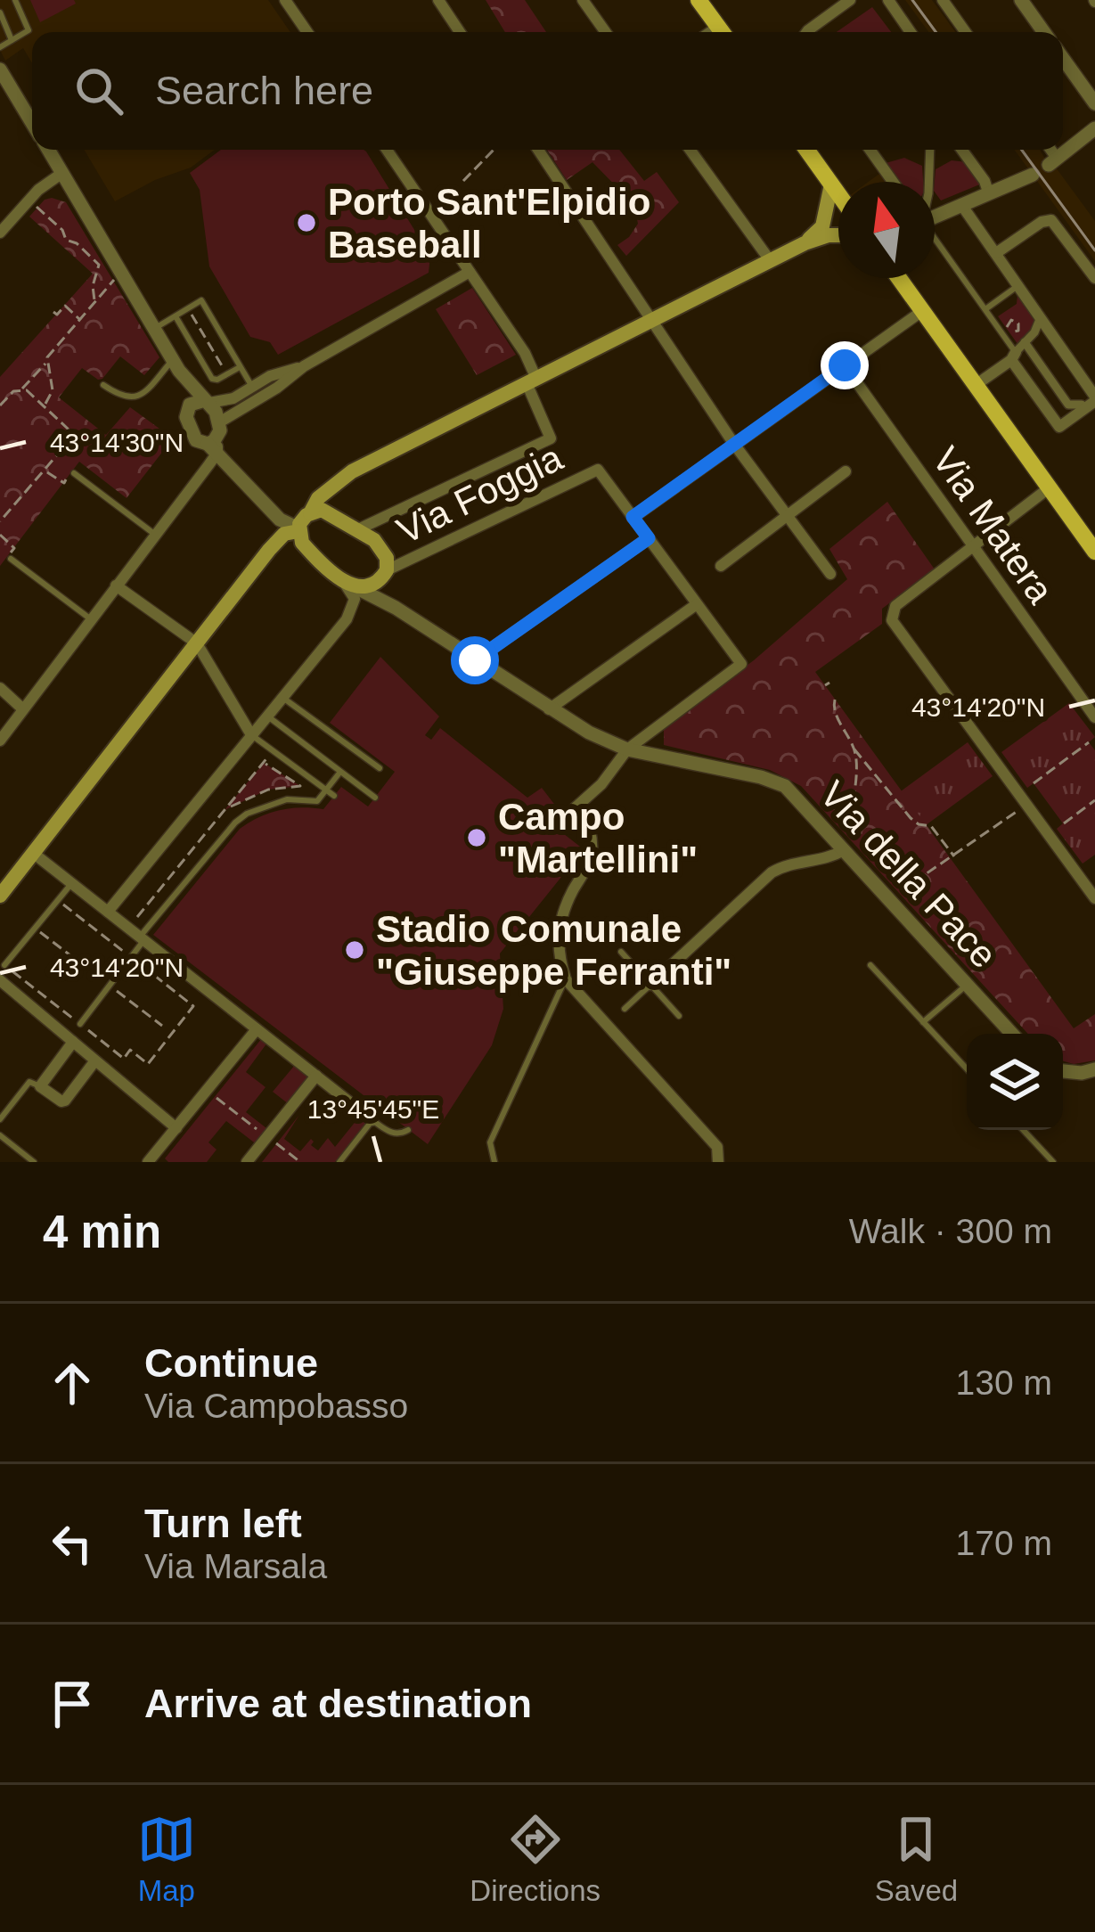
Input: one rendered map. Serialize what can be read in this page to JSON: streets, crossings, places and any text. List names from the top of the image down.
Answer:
{
  "streets": {
    "street": ["Via Foggia", "Via Matera", "Via della Pace"]
  },
  "crossings": [
    ["Via Foggia", "Via della Pace"]
  ],
  "places": ["Porto Sant'Elpidio Baseball", "Campo \"Martellini\"", "Stadio Comunale \"Giuseppe Ferranti\""],
  "north": "top",
  "page": {
    "search": "Search here",
    "heading": ["4 min", "Walk · 300 m"],
    "list": [
      ["Continue", "Via Campobasso", "130 m"],
      ["Turn left", "Via Marsala", "170 m"],
      "Arrive at destination"
    ],
    "nav": ["Map", "Directions", "Saved"]
  },
  "coordinates": ["43°14'30\"N", "43°14'20\"N", "13°45'45\"E"]
}
